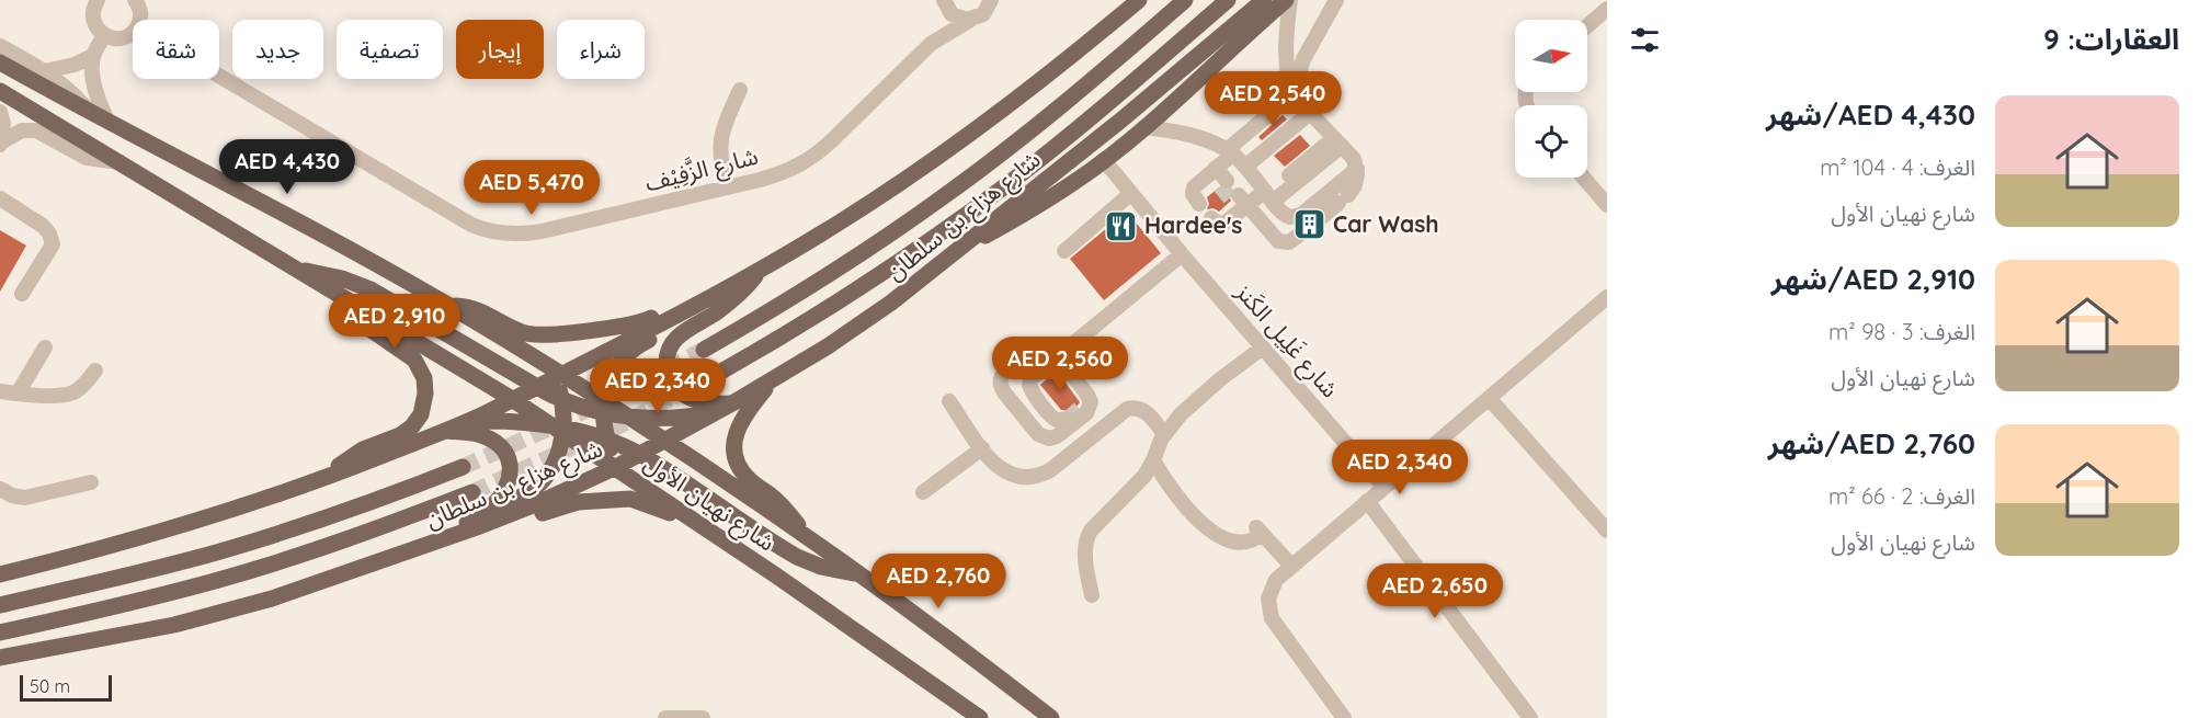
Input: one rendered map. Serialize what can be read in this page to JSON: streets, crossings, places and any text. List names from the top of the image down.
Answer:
{
  "streets": {
    "main road": ["شارع هزاع بن سلطان", "شارع نهيان الأول"],
    "street": ["شارع الزَّفِيْف", "شارع غَلِيل الكَنز"]
  },
  "crossings": [
    ["شارع هزاع بن سلطان", "شارع نهيان الأول"]
  ],
  "places": {
    "building": ["Car Wash"],
    "restaurant": ["Hardee's"]
  },
  "scale_bar": "50 m",
  "north": "right",
  "page": {
    "heading": "العقارات: 9",
    "chip": [
      "شراء",
      "إيجار",
      "تصفية",
      "جديد",
      "شقة"
    ],
    "price": [
      "AED 2,540",
      "AED 4,430",
      "AED 5,470",
      "AED 2,910",
      "AED 2,560",
      "AED 2,340",
      "AED 2,340",
      "AED 2,760",
      "AED 2,650"
    ],
    "list": [
      {
        "name": "AED 4,430/شهر",
        "note": "الغرف: 4 · 104 m² · شارع نهيان الأول"
      },
      {
        "name": "AED 2,910/شهر",
        "note": "الغرف: 3 · 98 m² · شارع نهيان الأول"
      },
      {
        "name": "AED 2,760/شهر",
        "note": "الغرف: 2 · 66 m² · شارع نهيان الأول"
      }
    ],
    "scale": "50 m"
  }
}
